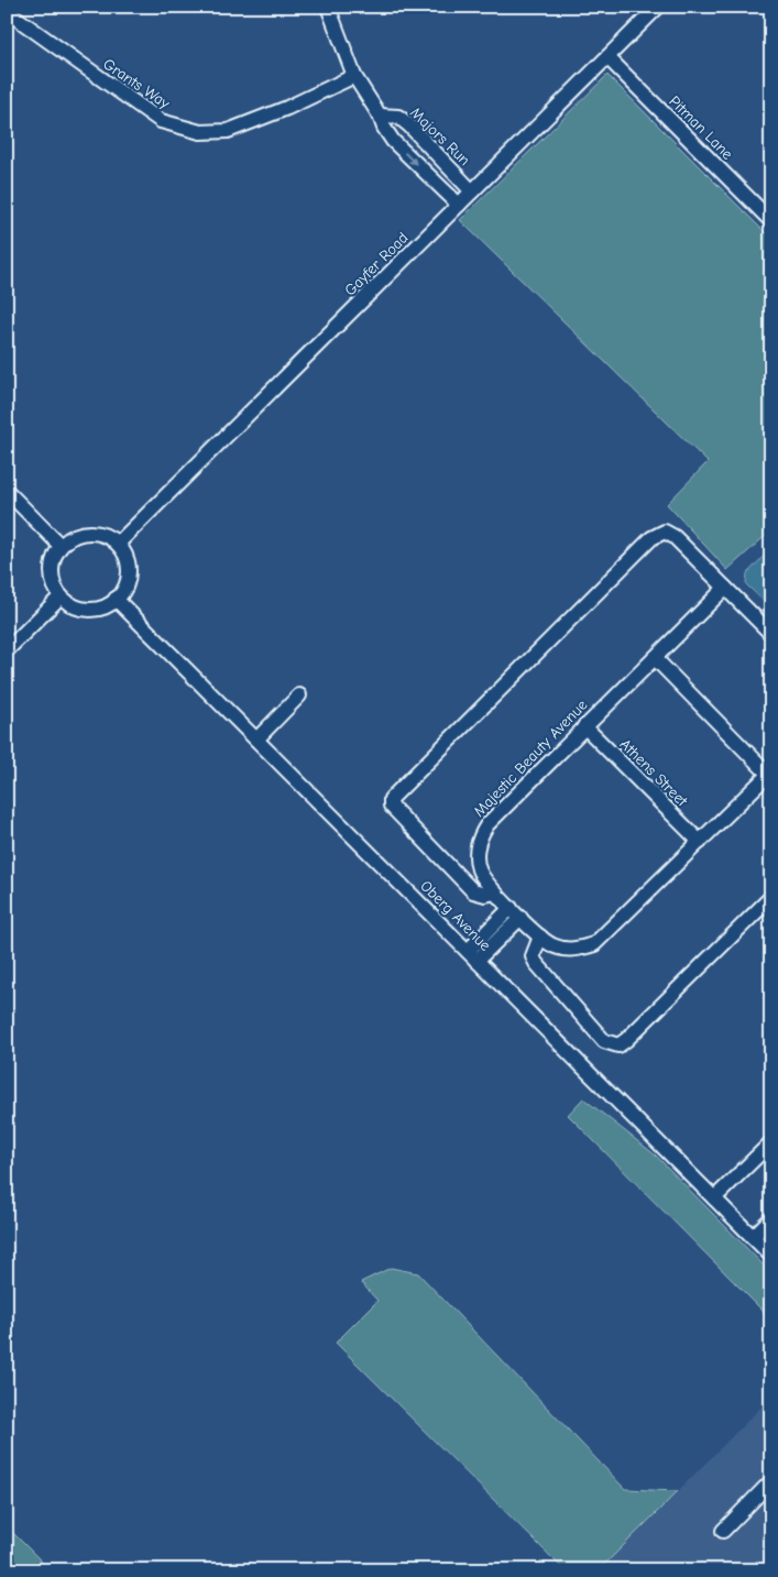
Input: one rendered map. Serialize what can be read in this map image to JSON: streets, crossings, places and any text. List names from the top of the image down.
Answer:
{
  "streets": {
    "street": [
      "Grants Way",
      "Pitman Lane",
      "Majors Run",
      "Gayfer Road",
      "Majestic Beauty Avenue",
      "Athens Street",
      "Oberg Avenue"
    ]
  },
  "crossings": [
    ["Pitman Lane", "Gayfer Road"],
    ["Majors Run", "Gayfer Road"],
    ["Gayfer Road", "Oberg Avenue"],
    ["Majestic Beauty Avenue", "Athens Street"]
  ]
}
